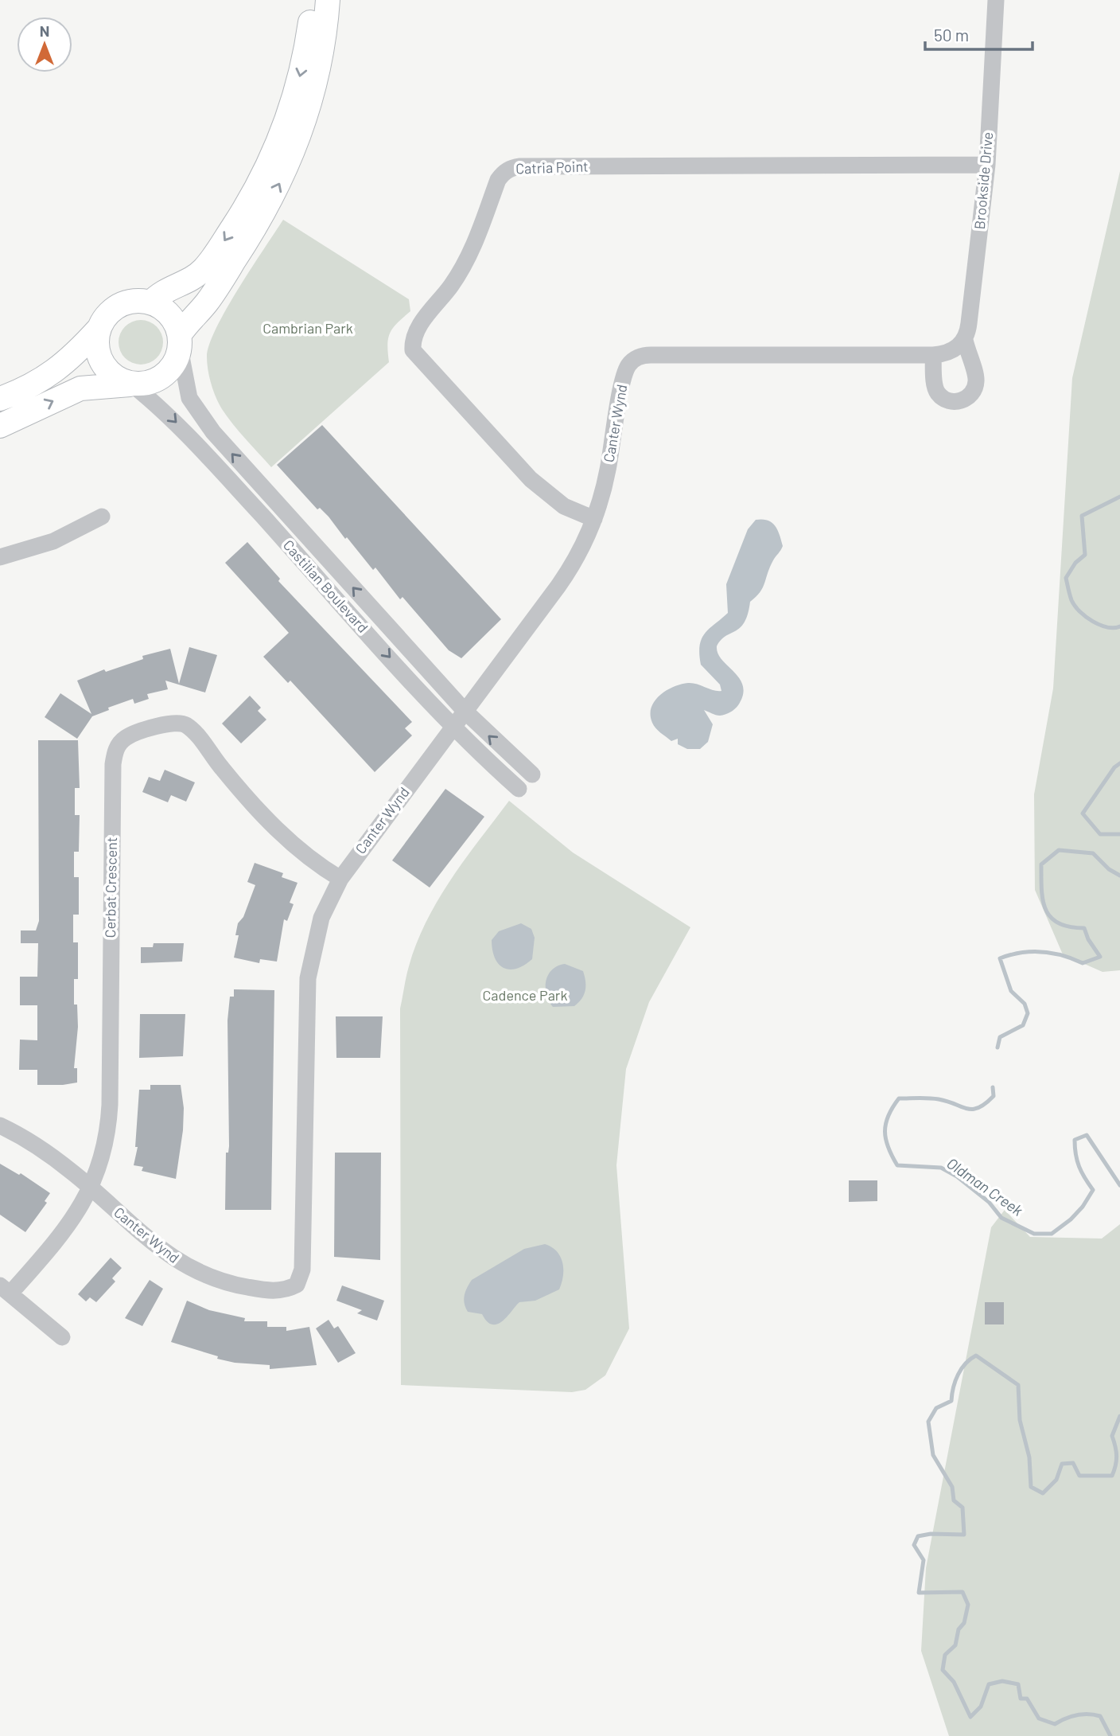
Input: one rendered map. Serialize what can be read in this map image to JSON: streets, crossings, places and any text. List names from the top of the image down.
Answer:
{
  "streets": {
    "street": [
      "Catria Point",
      "Brookside Drive",
      "Canter Wynd",
      "Castilian Boulevard",
      "Cerbat Crescent"
    ]
  },
  "crossings": [
    ["Catria Point", "Brookside Drive"],
    ["Catria Point", "Canter Wynd"],
    ["Canter Wynd", "Castilian Boulevard"],
    ["Canter Wynd", "Cerbat Crescent"]
  ],
  "water": ["Oldman Creek"],
  "parks": ["Cambrian Park", "Cadence Park"],
  "scale_bar": "50 m",
  "north": "top"
}
